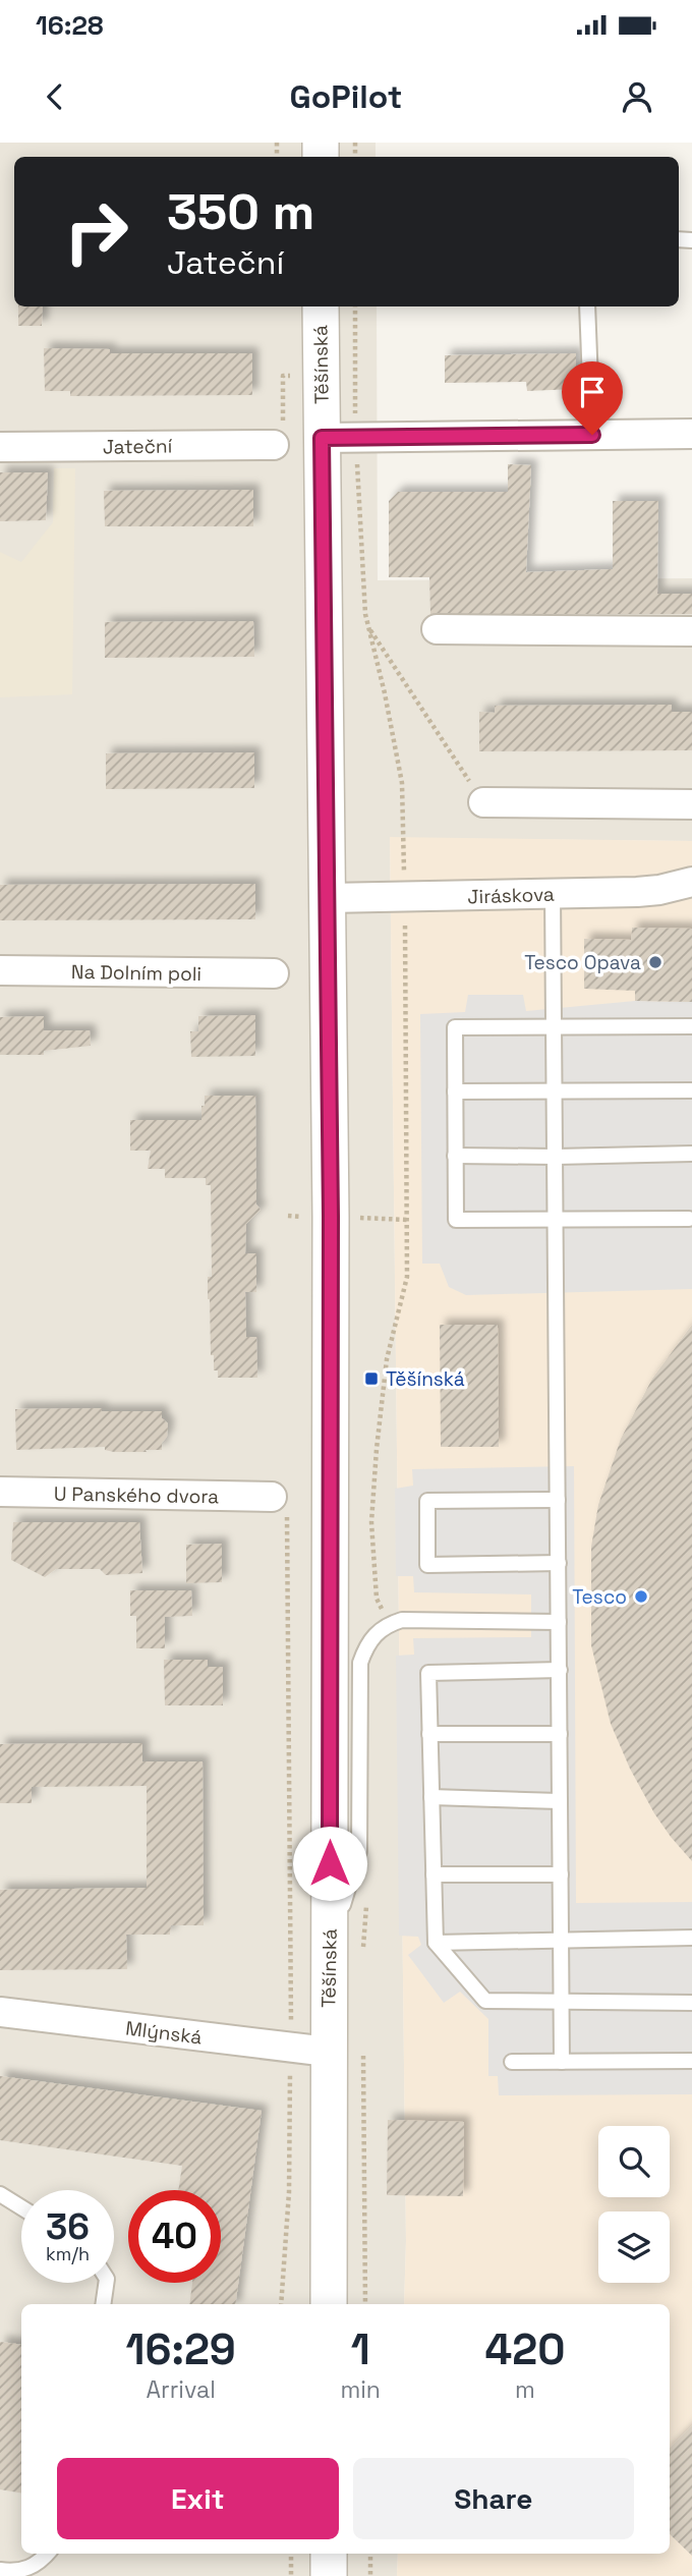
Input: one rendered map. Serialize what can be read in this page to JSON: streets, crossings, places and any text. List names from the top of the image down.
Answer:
{
  "streets": {
    "street": [
      "Těšínská",
      "Jateční",
      "Jiráskova",
      "Na Dolním poli",
      "U Panského dvora",
      "Mlýnská"
    ]
  },
  "crossings": [
    ["Těšínská", "Jiráskova"],
    ["Těšínská", "Mlýnská"]
  ],
  "places": {
    "other": ["Tesco Opava", "Tesco"],
    "transit": ["Těšínská"]
  },
  "page": {
    "status": "16:28",
    "header": "GoPilot",
    "turn": ["350 m", "Jateční"],
    "speed": "36 km/h",
    "limit": "40",
    "eta": [
      "16:29",
      "Arrival",
      "1",
      "min",
      "420",
      "m"
    ],
    "buttons": ["Exit", "Share"]
  }
}
